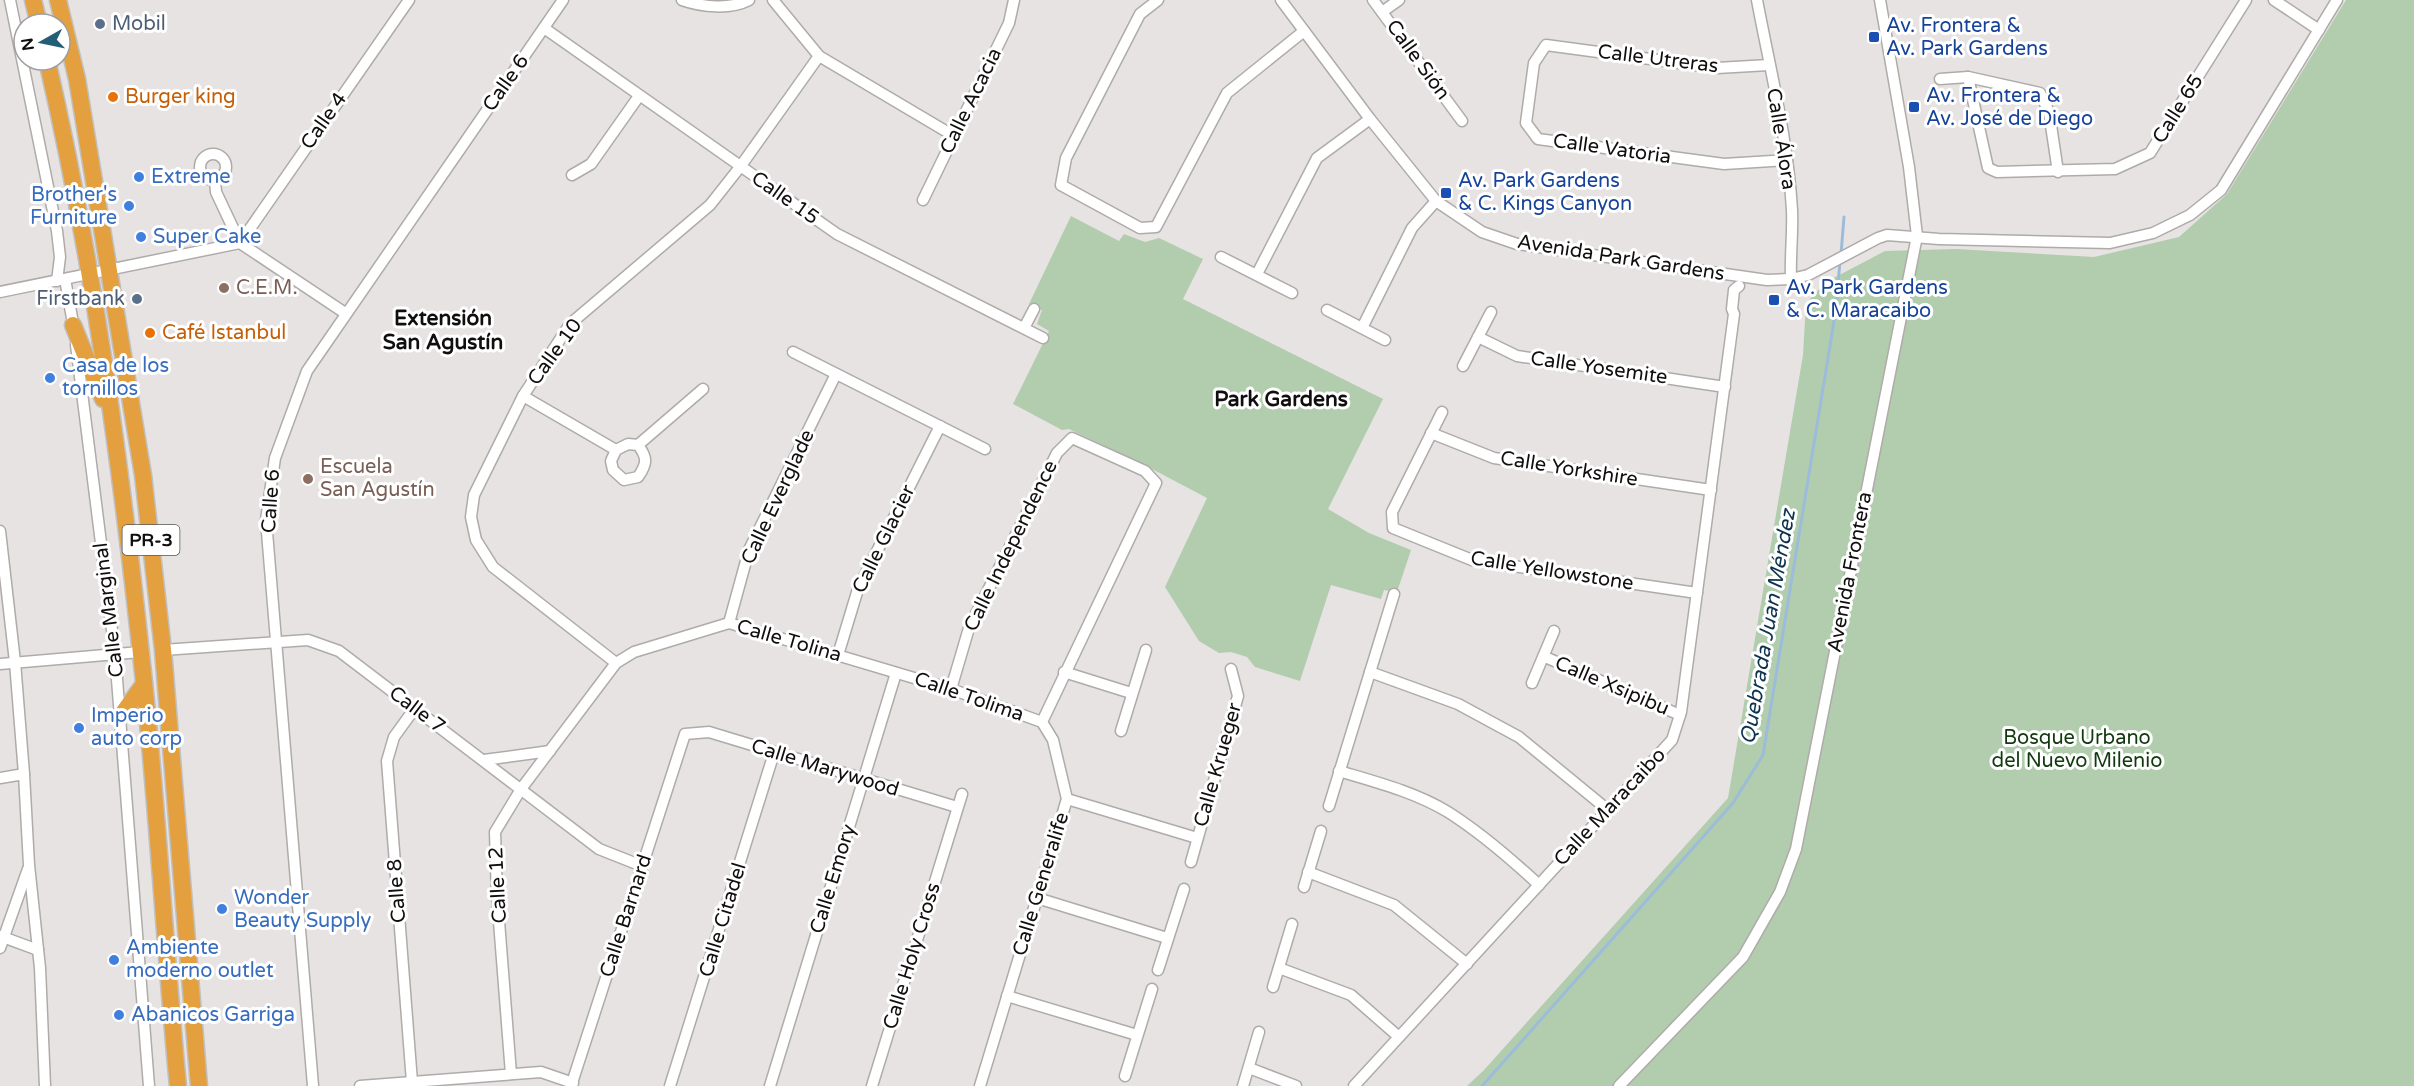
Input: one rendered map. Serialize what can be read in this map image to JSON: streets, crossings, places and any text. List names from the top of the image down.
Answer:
{
  "streets": {
    "highway": ["PR-3"],
    "street": [
      "Calle Utreras",
      "Calle Sión",
      "Calle 6",
      "Calle Acacia",
      "Calle 65",
      "Calle 4",
      "Calle Álora",
      "Calle Vatoria",
      "Calle 15",
      "Avenida Park Gardens",
      "Calle 10",
      "Calle Yosemite",
      "Calle Yorkshire",
      "Calle Everglade",
      "Calle Glacier",
      "Calle Independence",
      "Calle Yellowstone",
      "Avenida Frontera",
      "Calle Marginal",
      "Calle Tolina",
      "Calle Xsipibu",
      "Calle Tolima",
      "Calle 7",
      "Calle Krueger",
      "Calle Marywood",
      "Calle Maracaibo",
      "Calle Emory",
      "Calle Generalife",
      "Calle 12",
      "Calle 8",
      "Calle Barnard",
      "Calle Citadel",
      "Calle Holy Cross"
    ]
  },
  "crossings": [
    ["Calle Utreras", "Calle Álora"],
    ["Calle Utreras", "Calle Vatoria"],
    ["Calle 6", "Calle 15"],
    ["Calle 6", "Calle 7"],
    ["Calle Álora", "Calle Vatoria"],
    ["Calle Álora", "Avenida Park Gardens"],
    ["Calle 15", "Calle 10"],
    ["Avenida Park Gardens", "Avenida Frontera"],
    ["Avenida Park Gardens", "Calle Maracaibo"],
    ["Calle 10", "Calle Tolina"],
    ["Calle 10", "Calle 12"],
    ["Calle Yosemite", "Calle Maracaibo"],
    ["Calle Yorkshire", "Calle Yellowstone"],
    ["Calle Yorkshire", "Calle Maracaibo"],
    ["Calle Everglade", "Calle Tolina"],
    ["Calle Glacier", "Calle Tolina"],
    ["PR-3", "Calle 7"],
    ["Calle Independence", "Calle Tolima"],
    ["Calle Yellowstone", "Calle Maracaibo"],
    ["Calle Tolina", "Calle Tolima"],
    ["Calle Tolina", "Calle Emory"],
    ["Calle Tolina", "Calle 12"],
    ["Calle Xsipibu", "Calle Maracaibo"],
    ["Calle Tolima", "Calle Emory"],
    ["Calle Tolima", "Calle Generalife"],
    ["Calle 7", "Calle 12"],
    ["Calle 7", "Calle 8"],
    ["Calle 7", "Calle Barnard"],
    ["Calle Marywood", "Calle Emory"],
    ["Calle Marywood", "Calle Barnard"],
    ["Calle Marywood", "Calle Citadel"],
    ["Calle Marywood", "Calle Holy Cross"]
  ],
  "districts": ["Extensión San Agustín", "Park Gardens"],
  "water": ["Quebrada Juan Méndez"],
  "parks": ["Bosque Urbano del Nuevo Milenio"],
  "places": {
    "other": [
      "Mobil",
      "Burger king",
      "Extreme",
      "Brother's Furniture",
      "Super Cake",
      "C.E.M.",
      "Firstbank",
      "Café Istanbul",
      "Casa de los tornillos",
      "Escuela San Agustín",
      "Imperio auto corp",
      "Wonder Beauty Supply",
      "Ambiente moderno outlet",
      "Abanicos Garriga"
    ],
    "transit": [
      "Av. Frontera & Av. Park Gardens",
      "Av. Frontera & Av. José de Diego",
      "Av. Park Gardens & C. Kings Canyon",
      "Av. Park Gardens & C. Maracaibo"
    ]
  },
  "north": "left"
}
